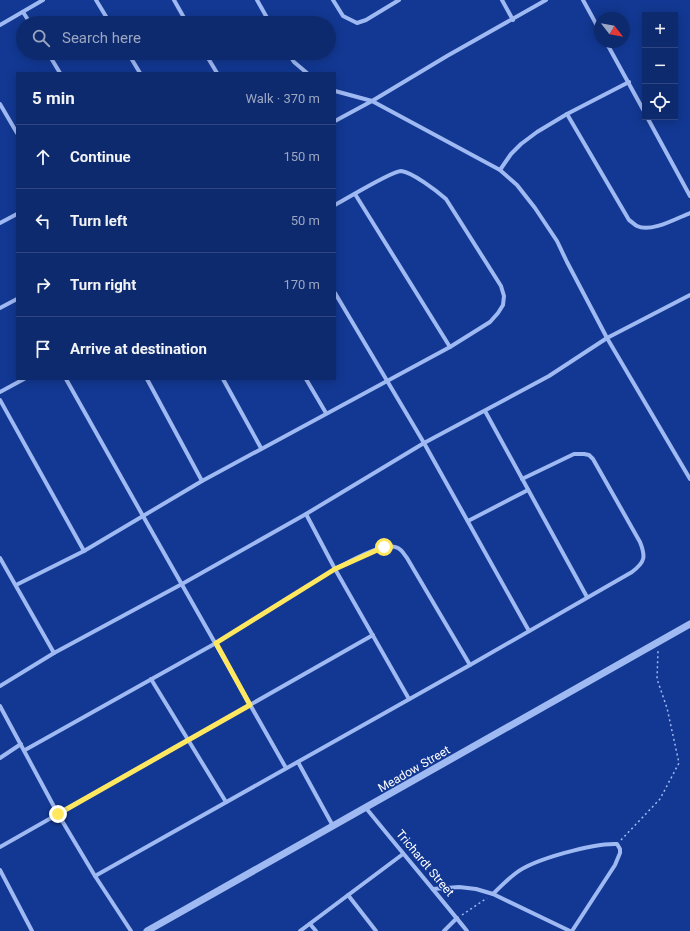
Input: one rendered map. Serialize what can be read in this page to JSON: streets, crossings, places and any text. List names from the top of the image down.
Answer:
{
  "streets": {
    "street": ["Meadow Street", "Trichardt Street"]
  },
  "crossings": [
    ["Meadow Street", "Trichardt Street"]
  ],
  "north": "bottom right",
  "page": {
    "map_buttons": ["+", "−"],
    "search": "Search here",
    "heading": ["5 min", "Walk · 370 m"],
    "list": [
      ["Continue", "150 m"],
      ["Turn left", "50 m"],
      ["Turn right", "170 m"],
      "Arrive at destination"
    ]
  }
}
